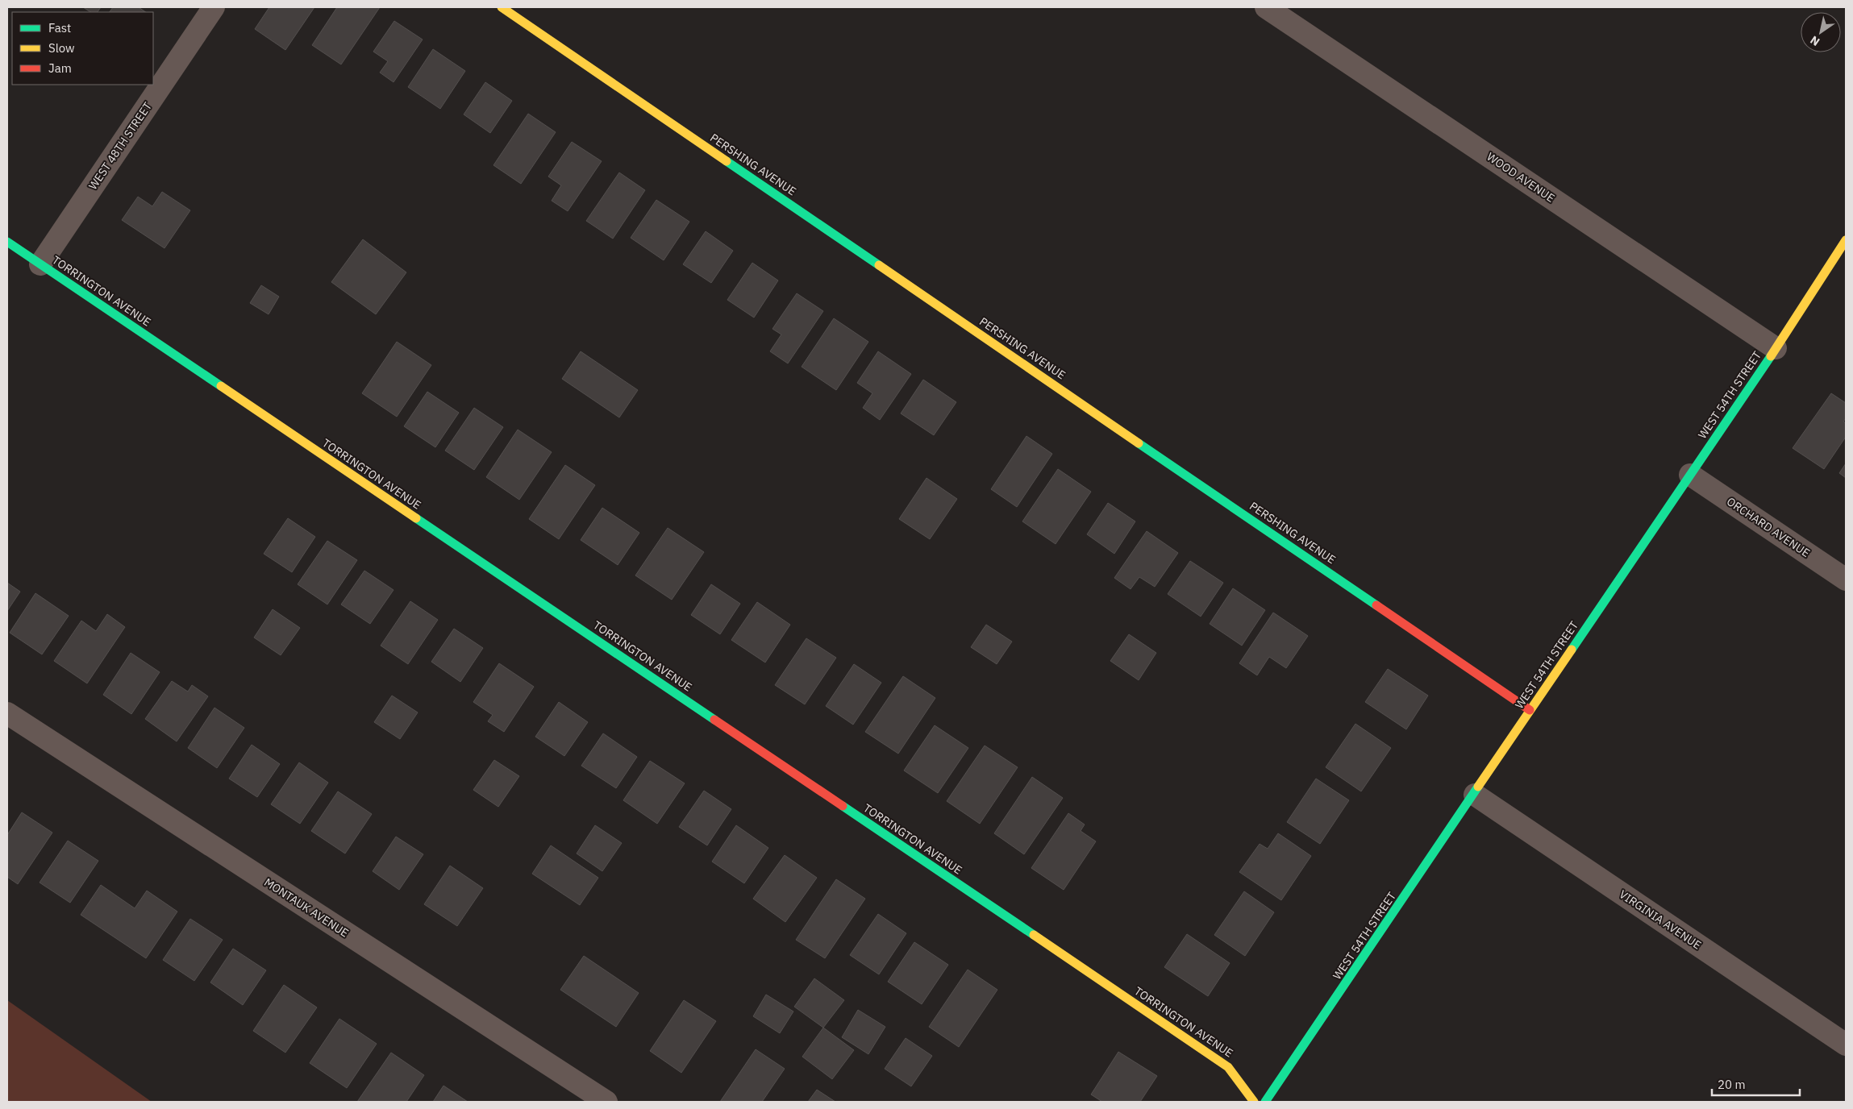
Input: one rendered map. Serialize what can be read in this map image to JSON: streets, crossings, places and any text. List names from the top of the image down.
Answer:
{
  "streets": {
    "street": [
      "WEST 48TH STREET",
      "PERSHING AVENUE",
      "WOOD AVENUE",
      "TORRINGTON AVENUE",
      "WEST 54TH STREET",
      "ORCHARD AVENUE",
      "MONTAUK AVENUE",
      "VIRGINIA AVENUE"
    ]
  },
  "crossings": [
    ["WEST 48TH STREET", "TORRINGTON AVENUE"],
    ["PERSHING AVENUE", "WEST 54TH STREET"],
    ["WOOD AVENUE", "WEST 54TH STREET"],
    ["WEST 54TH STREET", "ORCHARD AVENUE"],
    ["WEST 54TH STREET", "VIRGINIA AVENUE"]
  ],
  "legend": ["Fast", "Slow", "Jam"],
  "scale_bar": "20 m",
  "north": "bottom left"
}
